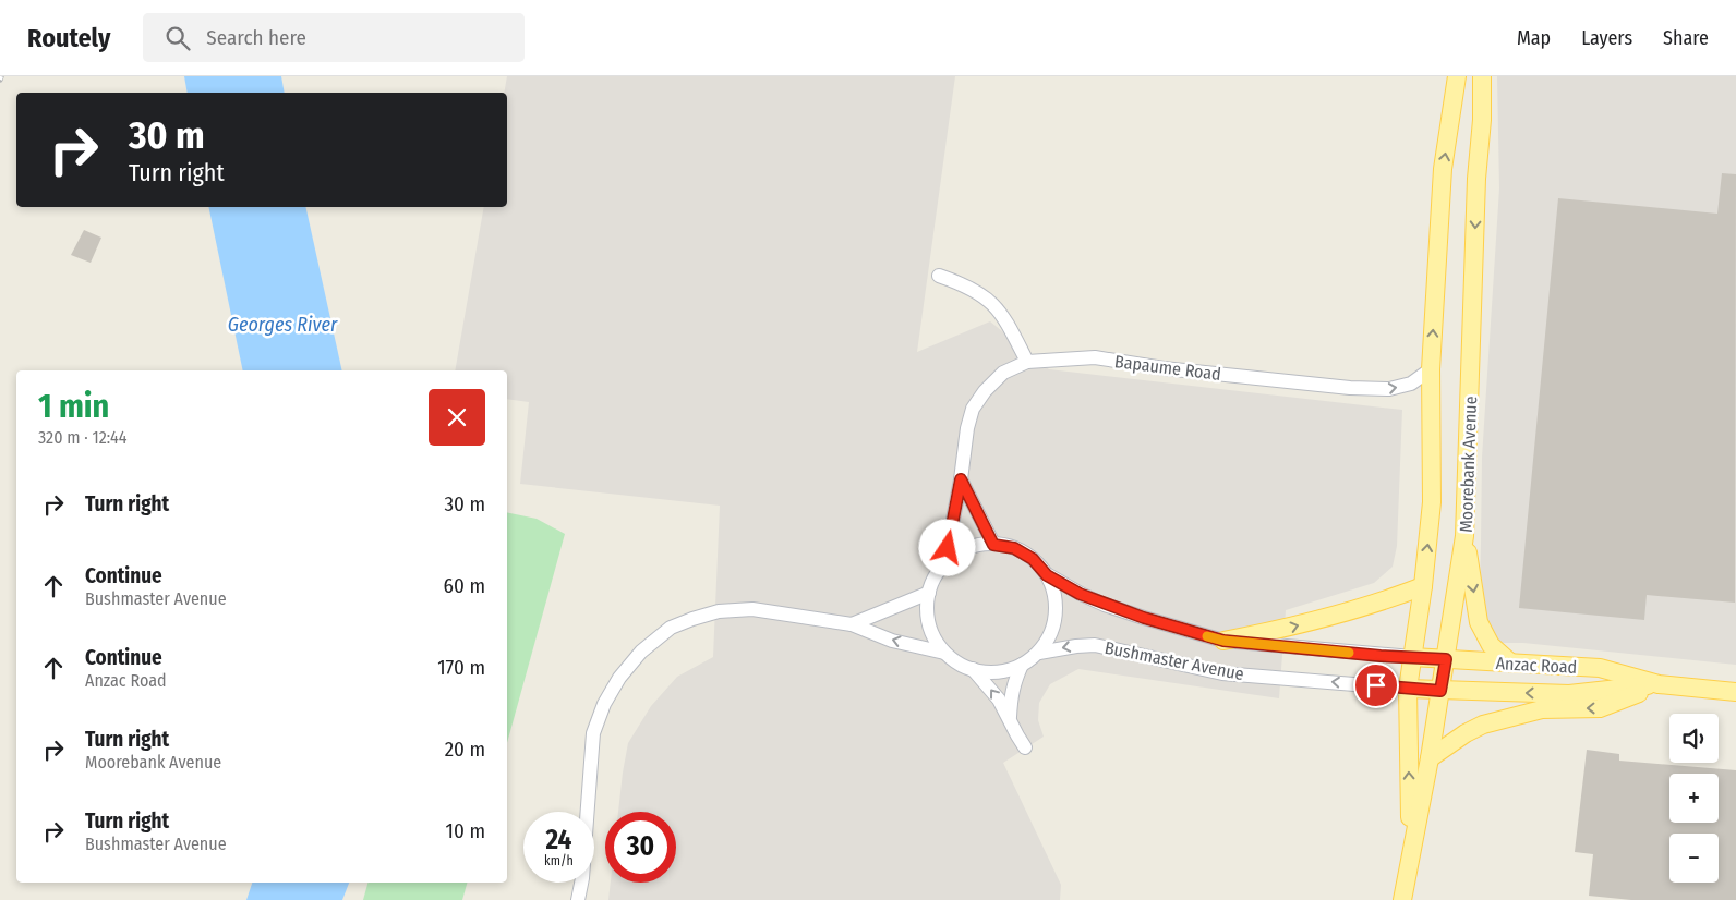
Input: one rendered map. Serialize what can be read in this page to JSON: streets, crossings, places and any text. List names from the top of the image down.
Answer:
{
  "streets": {
    "main road": ["Moorebank Avenue", "Bushmaster Avenue", "Anzac Road"],
    "street": ["Bapaume Road"]
  },
  "crossings": [
    ["Bapaume Road", "Moorebank Avenue"],
    ["Moorebank Avenue", "Bushmaster Avenue"],
    ["Moorebank Avenue", "Anzac Road"],
    ["Bushmaster Avenue", "Anzac Road"]
  ],
  "one_way": ["Bapaume Road"],
  "water": ["Georges River"],
  "page": {
    "header": "Routely",
    "search": "Search here",
    "nav": ["Map", "Layers", "Share"],
    "turn": ["30 m", "Turn right"],
    "heading": ["1 min", "320 m · 12:44"],
    "list": [
      {
        "name": "Turn right",
        "value": "30 m"
      },
      {
        "name": "Continue",
        "note": "Bushmaster Avenue",
        "value": "60 m"
      },
      {
        "name": "Continue",
        "note": "Anzac Road",
        "value": "170 m"
      },
      {
        "name": "Turn right",
        "note": "Moorebank Avenue",
        "value": "20 m"
      },
      {
        "name": "Turn right",
        "note": "Bushmaster Avenue",
        "value": "10 m"
      }
    ],
    "map_buttons": ["+", "−"],
    "speed": "24 km/h",
    "limit": "30"
  }
}
